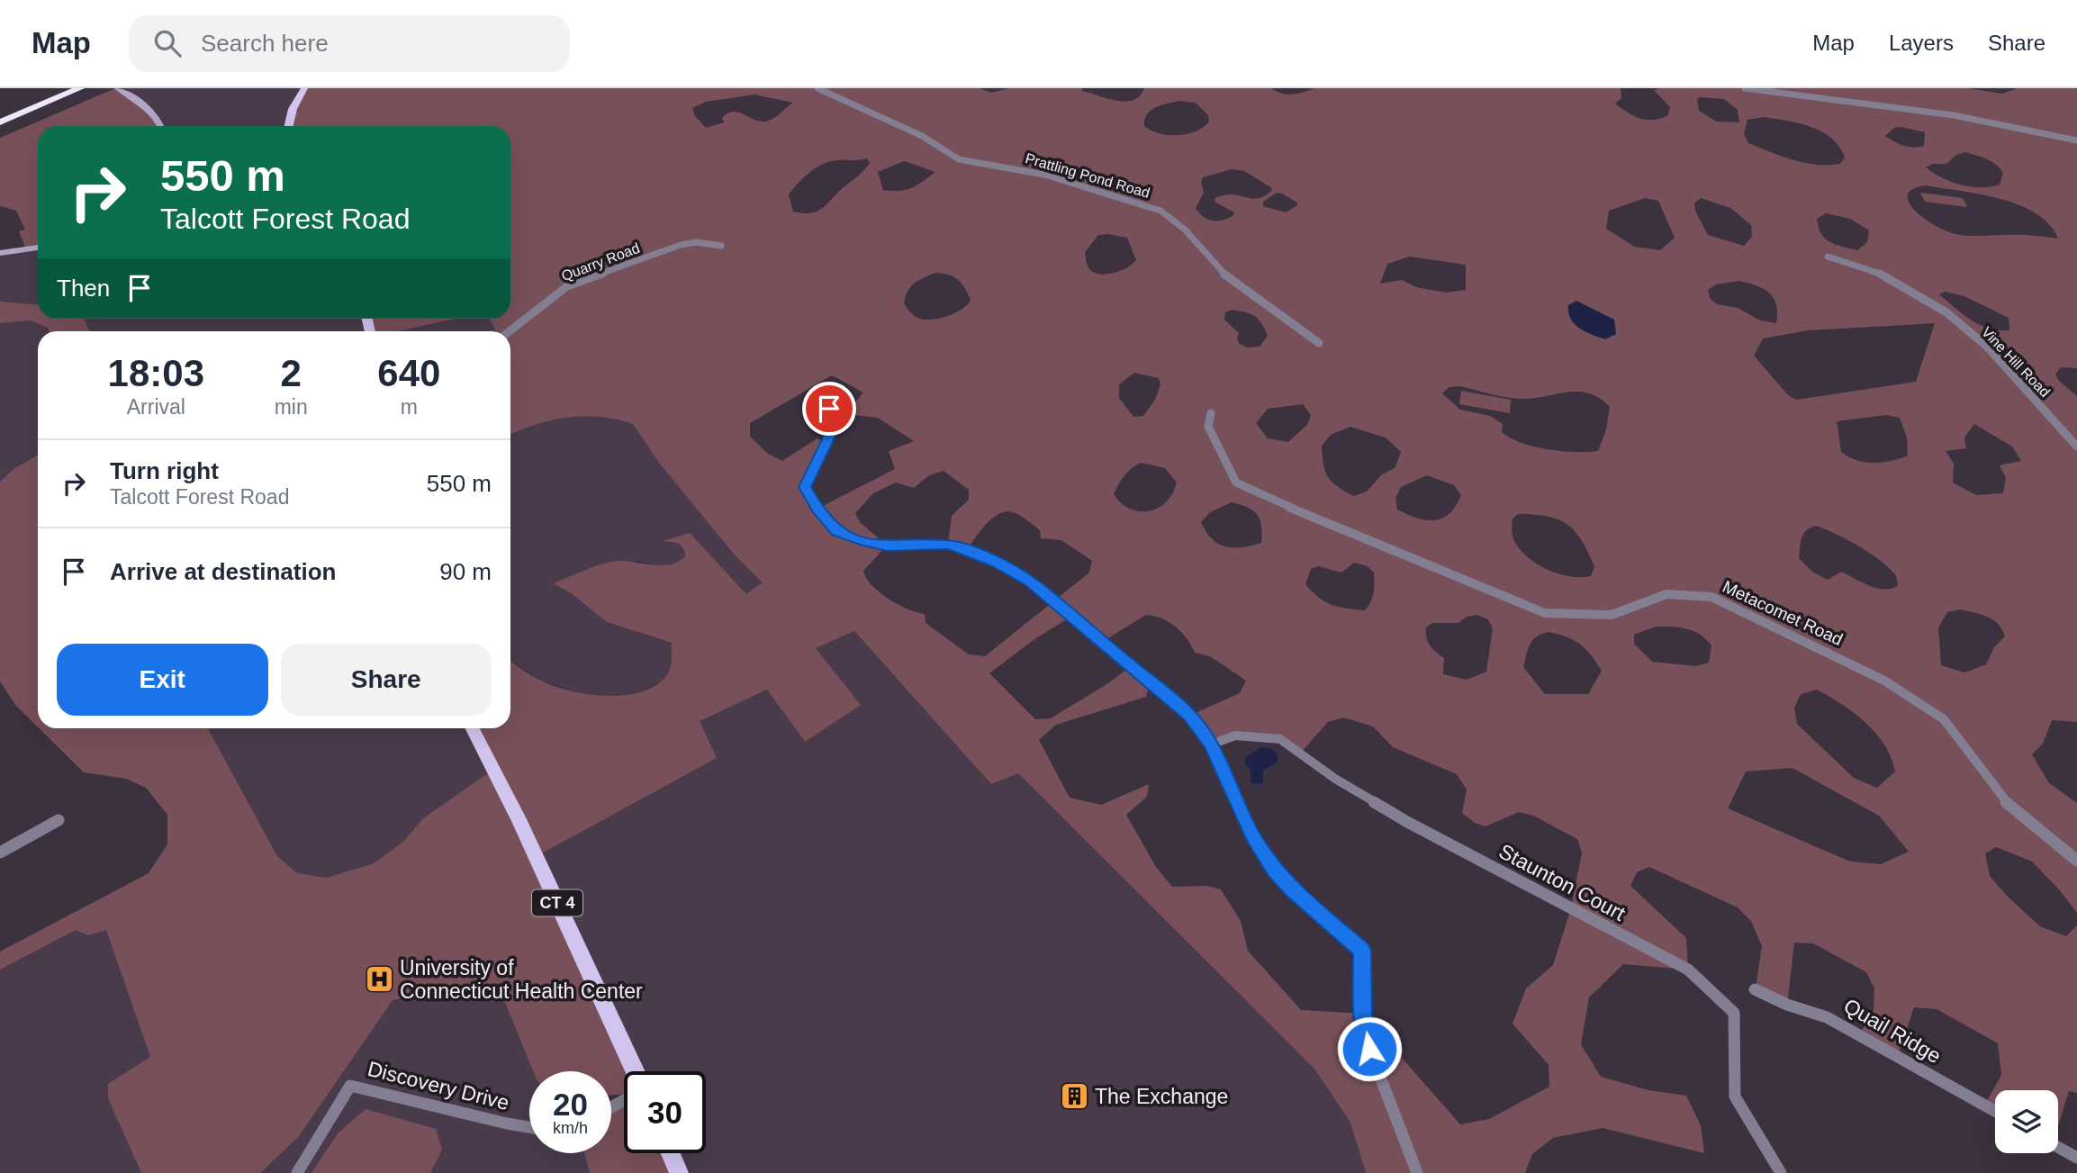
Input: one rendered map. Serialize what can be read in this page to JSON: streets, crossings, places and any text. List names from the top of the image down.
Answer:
{
  "streets": {
    "main road": ["CT 4"],
    "street": [
      "Prattling Pond Road",
      "Quarry Road",
      "Vine Hill Road",
      "Metacomet Road",
      "Staunton Court",
      "Quail Ridge",
      "Discovery Drive"
    ]
  },
  "places": {
    "hospital": ["University of Connecticut Health Center"],
    "building": ["The Exchange"]
  },
  "page": {
    "header": "Map",
    "search": "Search here",
    "nav": ["Map", "Layers", "Share"],
    "turn": ["550 m", "Talcott Forest Road"],
    "then": "Then",
    "eta": [
      "18:03",
      "Arrival",
      "2",
      "min",
      "640",
      "m"
    ],
    "list": [
      {
        "name": "Turn right",
        "note": "Talcott Forest Road",
        "value": "550 m"
      },
      {
        "name": "Arrive at destination",
        "value": "90 m"
      }
    ],
    "buttons": ["Exit", "Share"],
    "speed": "20 km/h",
    "limit": "30"
  }
}
